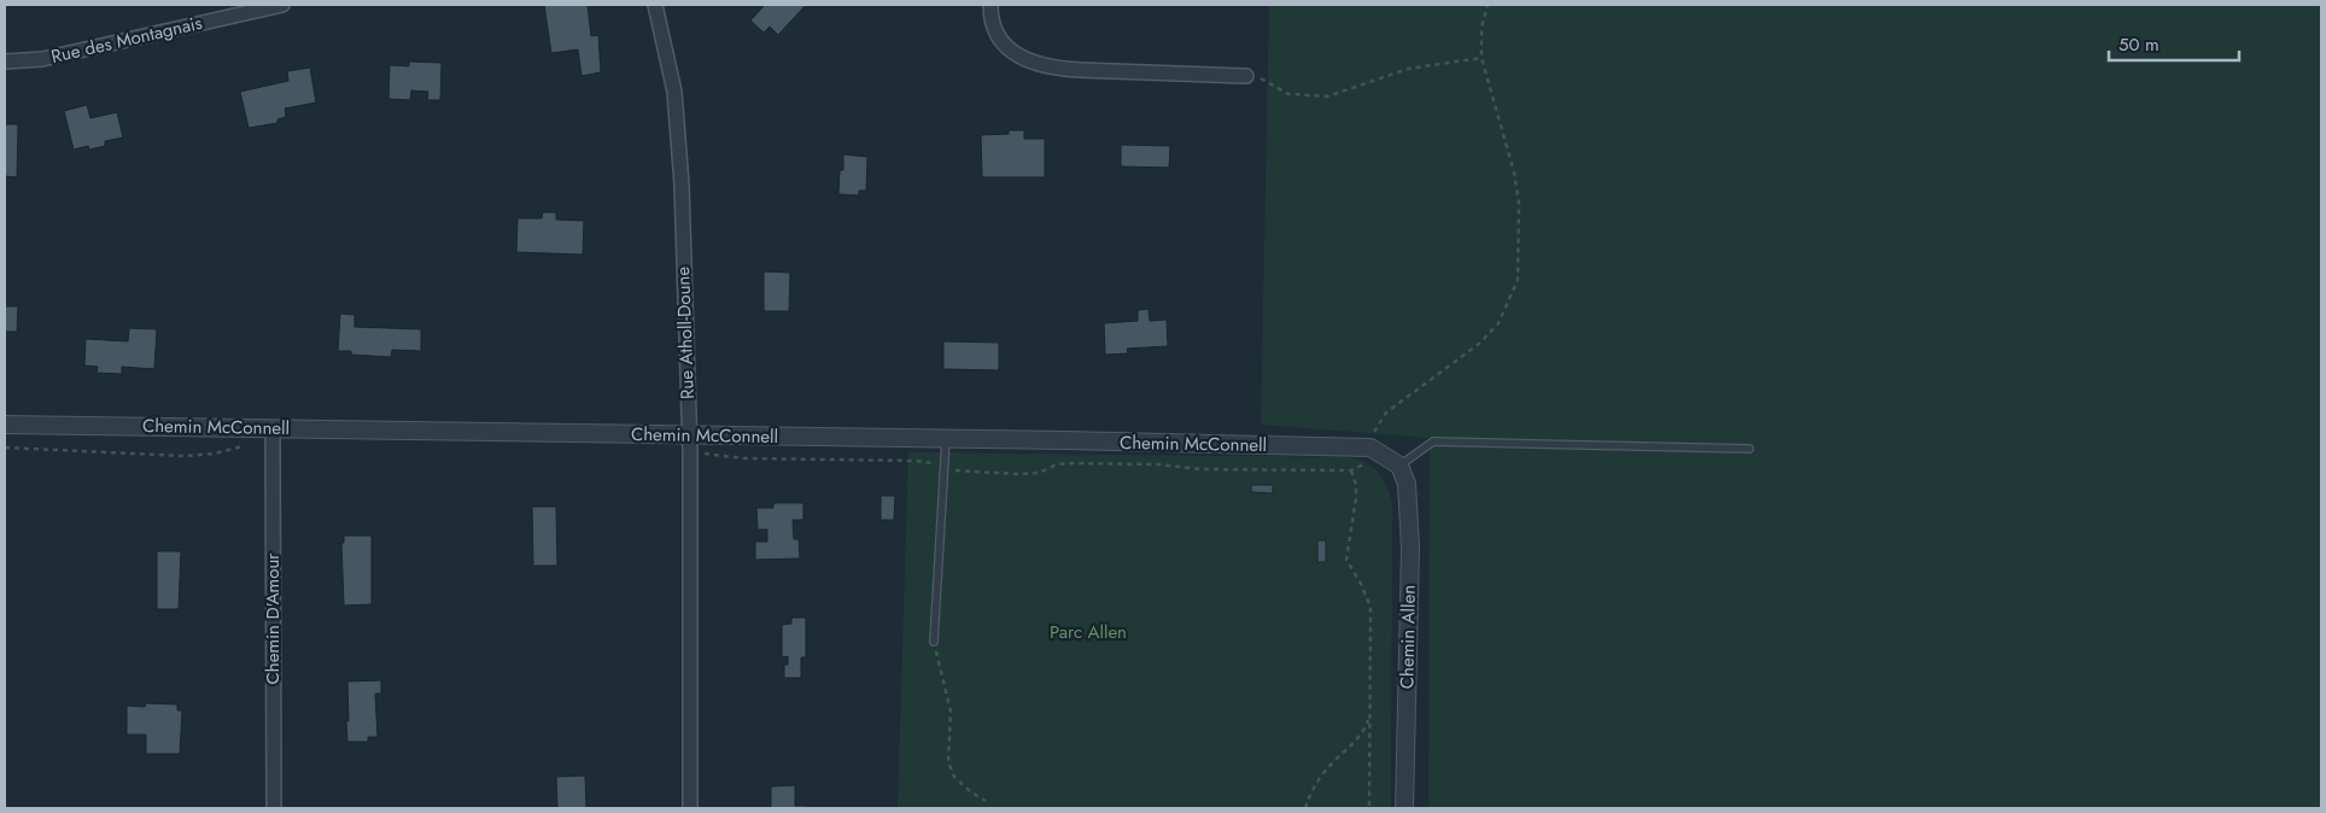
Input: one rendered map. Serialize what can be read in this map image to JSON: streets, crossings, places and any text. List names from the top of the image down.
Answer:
{
  "streets": {
    "street": [
      "Rue des Montagnais",
      "Rue Atholl-Doune",
      "Chemin McConnell",
      "Chemin D'Amour",
      "Chemin Allen"
    ]
  },
  "crossings": [
    ["Rue Atholl-Doune", "Chemin McConnell"],
    ["Chemin McConnell", "Chemin D'Amour"],
    ["Chemin McConnell", "Chemin Allen"]
  ],
  "parks": ["Parc Allen"],
  "scale_bar": "50 m"
}
